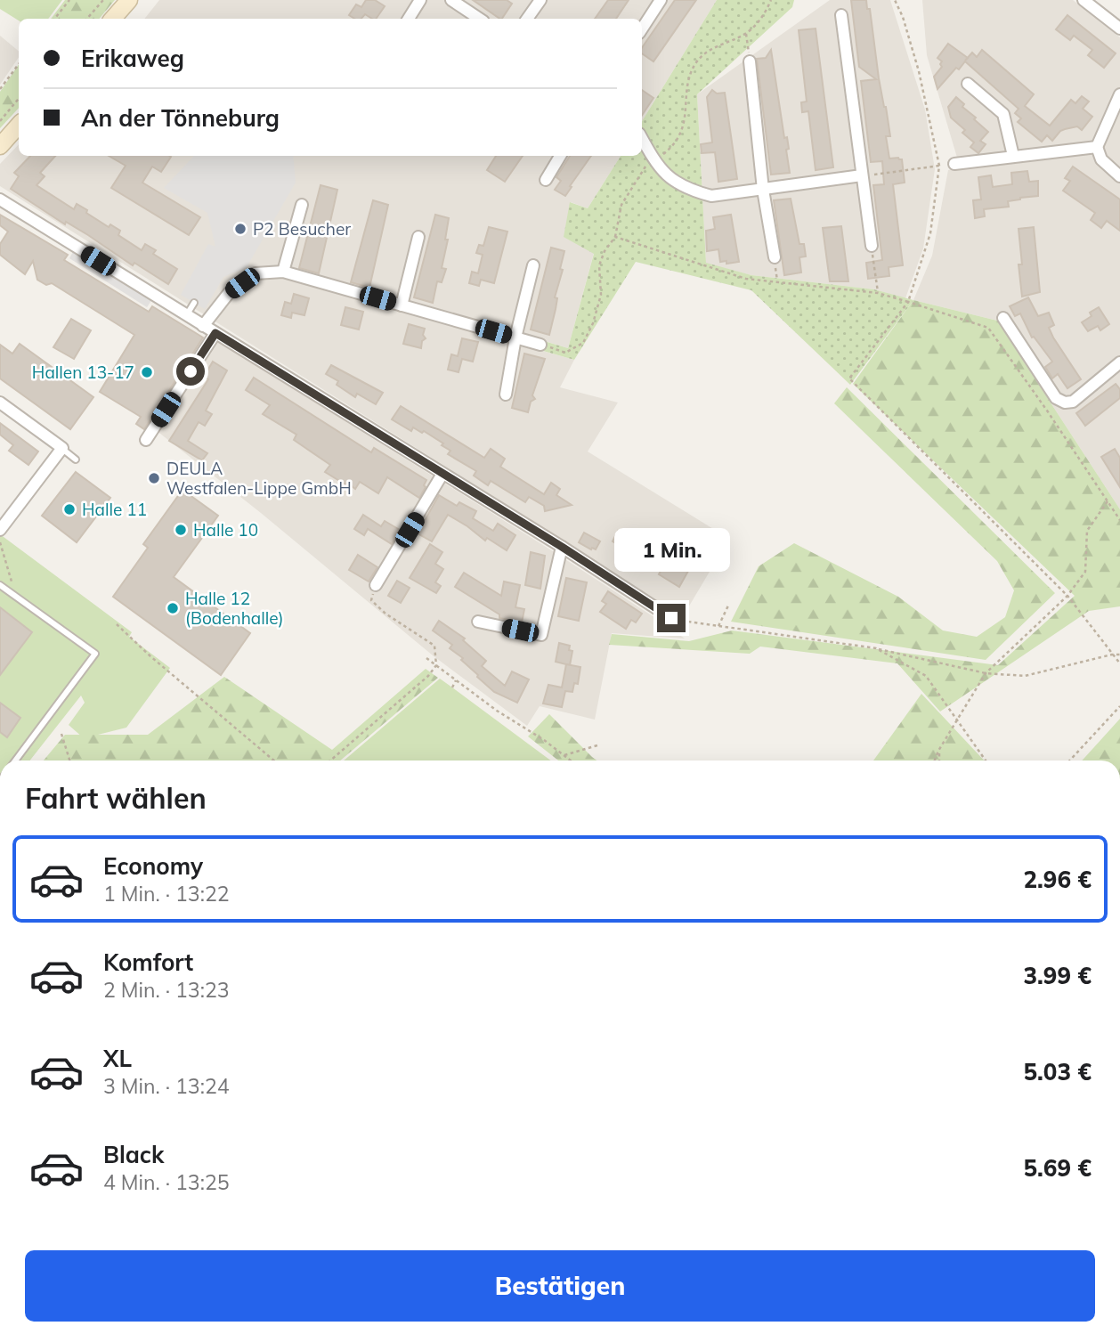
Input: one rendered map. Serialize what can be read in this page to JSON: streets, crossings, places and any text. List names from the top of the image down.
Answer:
{
  "places": [
    "P2 Besucher",
    "Hallen 13-17",
    "DEULA Westfalen-Lippe GmbH",
    "Halle 11",
    "Halle 10",
    "Halle 12 (Bodenhalle)"
  ],
  "page": {
    "banner": ["Erikaweg", "An der Tönneburg"],
    "bubble": "1 Min.",
    "heading": "Fahrt wählen",
    "list": [
      {
        "name": "Economy",
        "note": "1 Min. · 13:22",
        "value": "2.96 €"
      },
      {
        "name": "Komfort",
        "note": "2 Min. · 13:23",
        "value": "3.99 €"
      },
      {
        "name": "XL",
        "note": "3 Min. · 13:24",
        "value": "5.03 €"
      },
      {
        "name": "Black",
        "note": "4 Min. · 13:25",
        "value": "5.69 €"
      }
    ],
    "buttons": "Bestätigen"
  }
}
